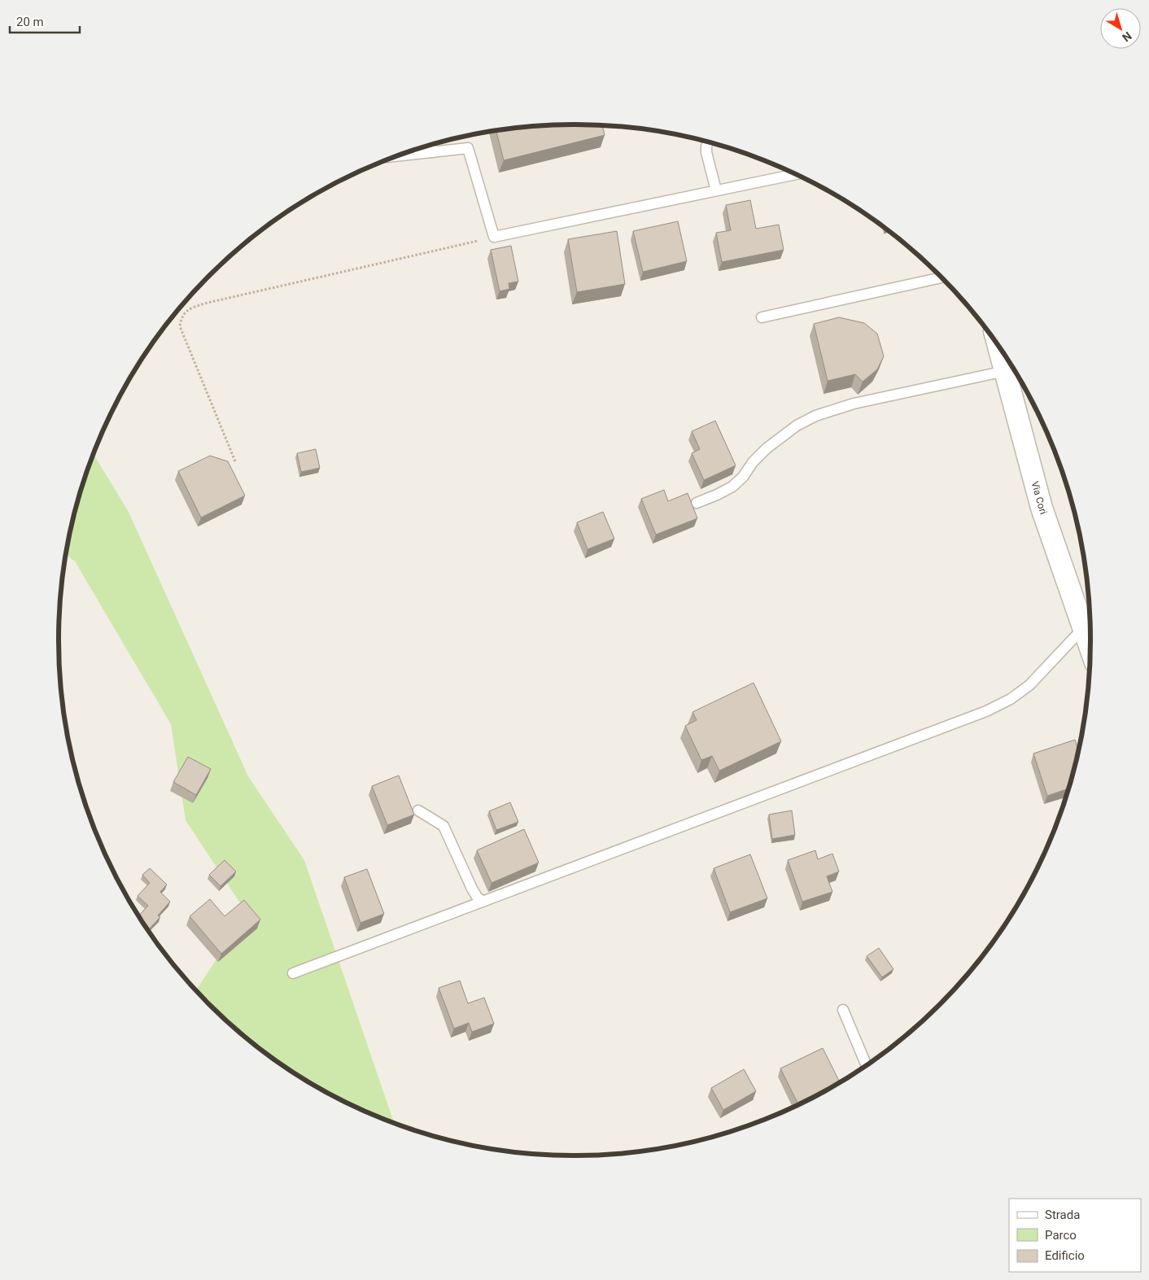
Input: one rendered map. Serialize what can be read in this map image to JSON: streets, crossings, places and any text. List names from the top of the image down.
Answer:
{
  "streets": {
    "street": ["Via Cori"]
  },
  "legend": ["Strada", "Parco", "Edificio"],
  "scale_bar": "20 m",
  "north": "bottom right"
}
